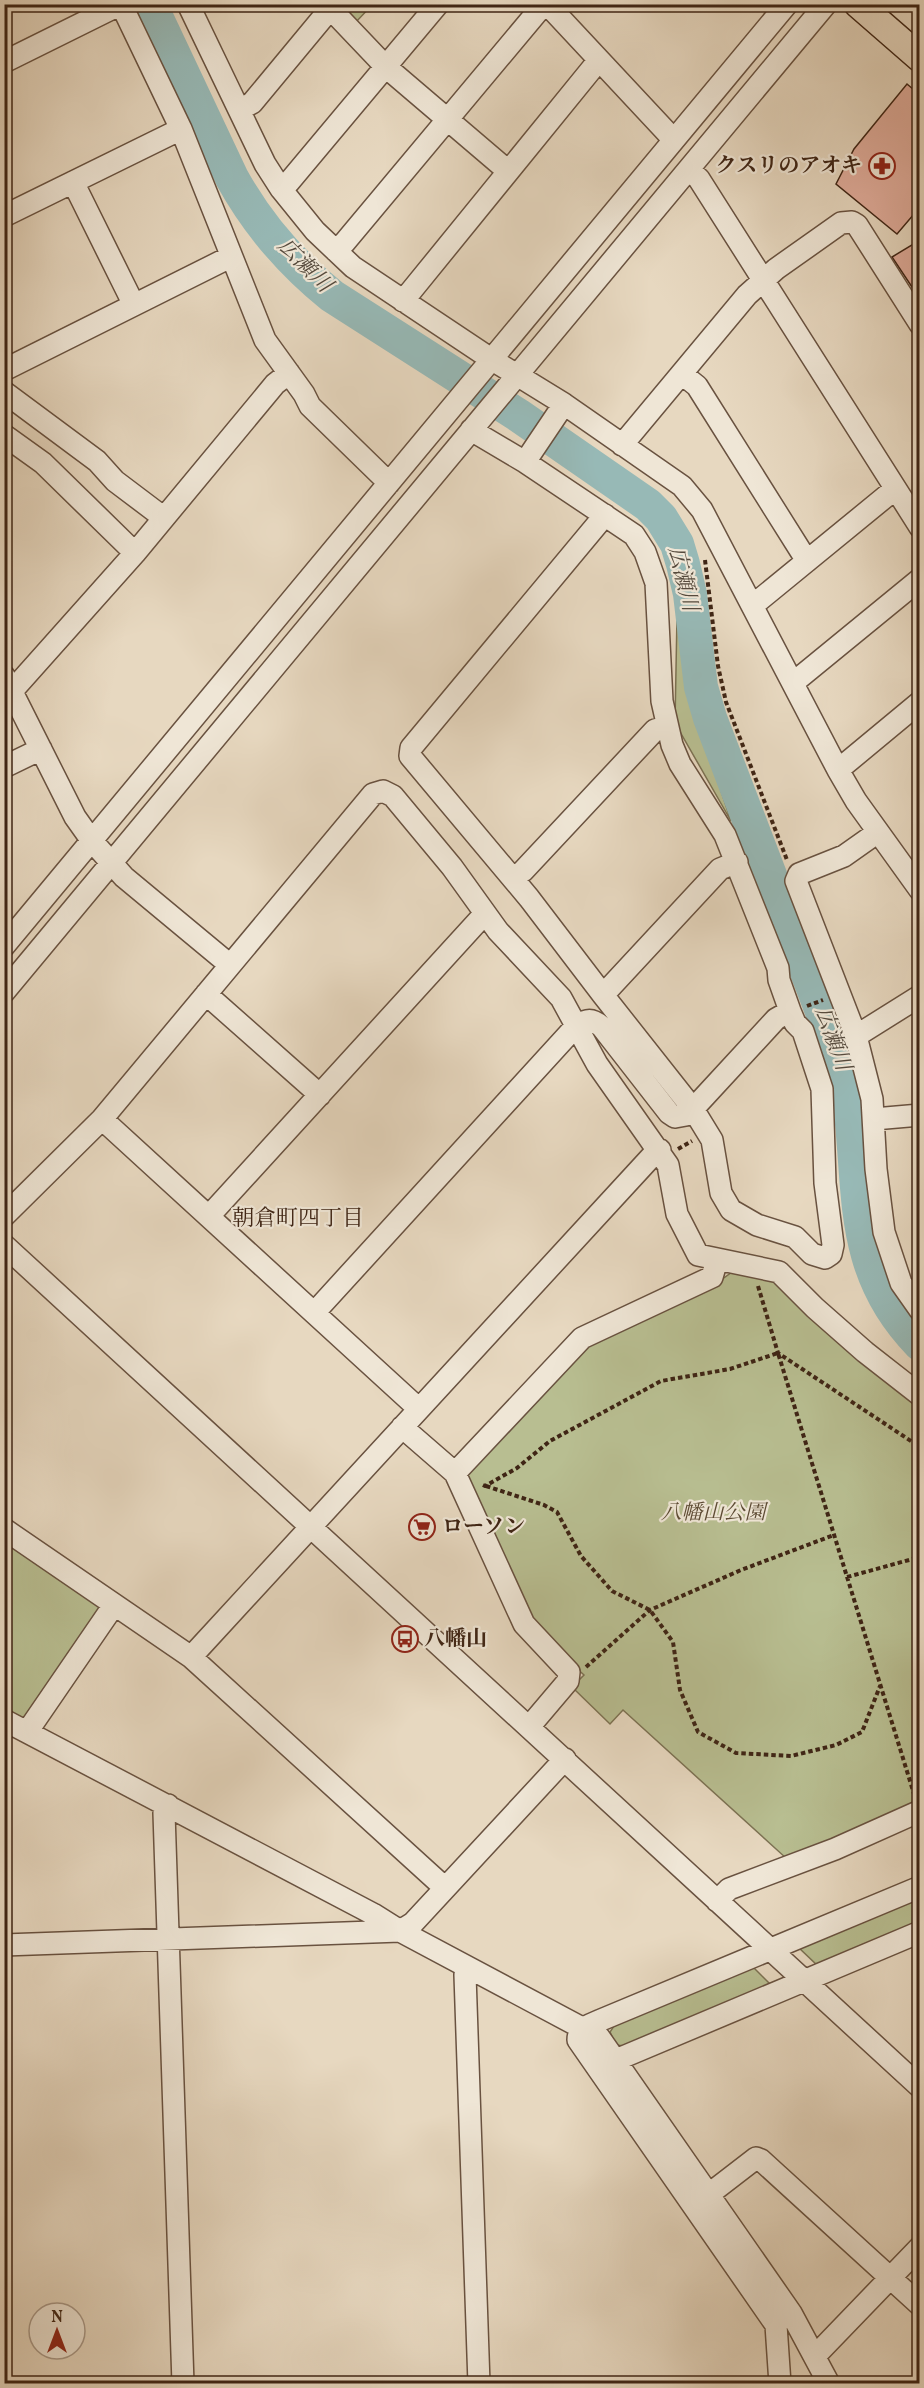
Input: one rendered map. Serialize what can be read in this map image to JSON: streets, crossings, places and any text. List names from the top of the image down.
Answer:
{
  "districts": ["朝倉町四丁目"],
  "water": ["広瀬川"],
  "parks": ["八幡山公園"],
  "places": {
    "pharmacy": ["クスリのアオキ"],
    "supermarket": ["ローソン"],
    "bus stop": ["八幡山"]
  },
  "north": "top"
}
